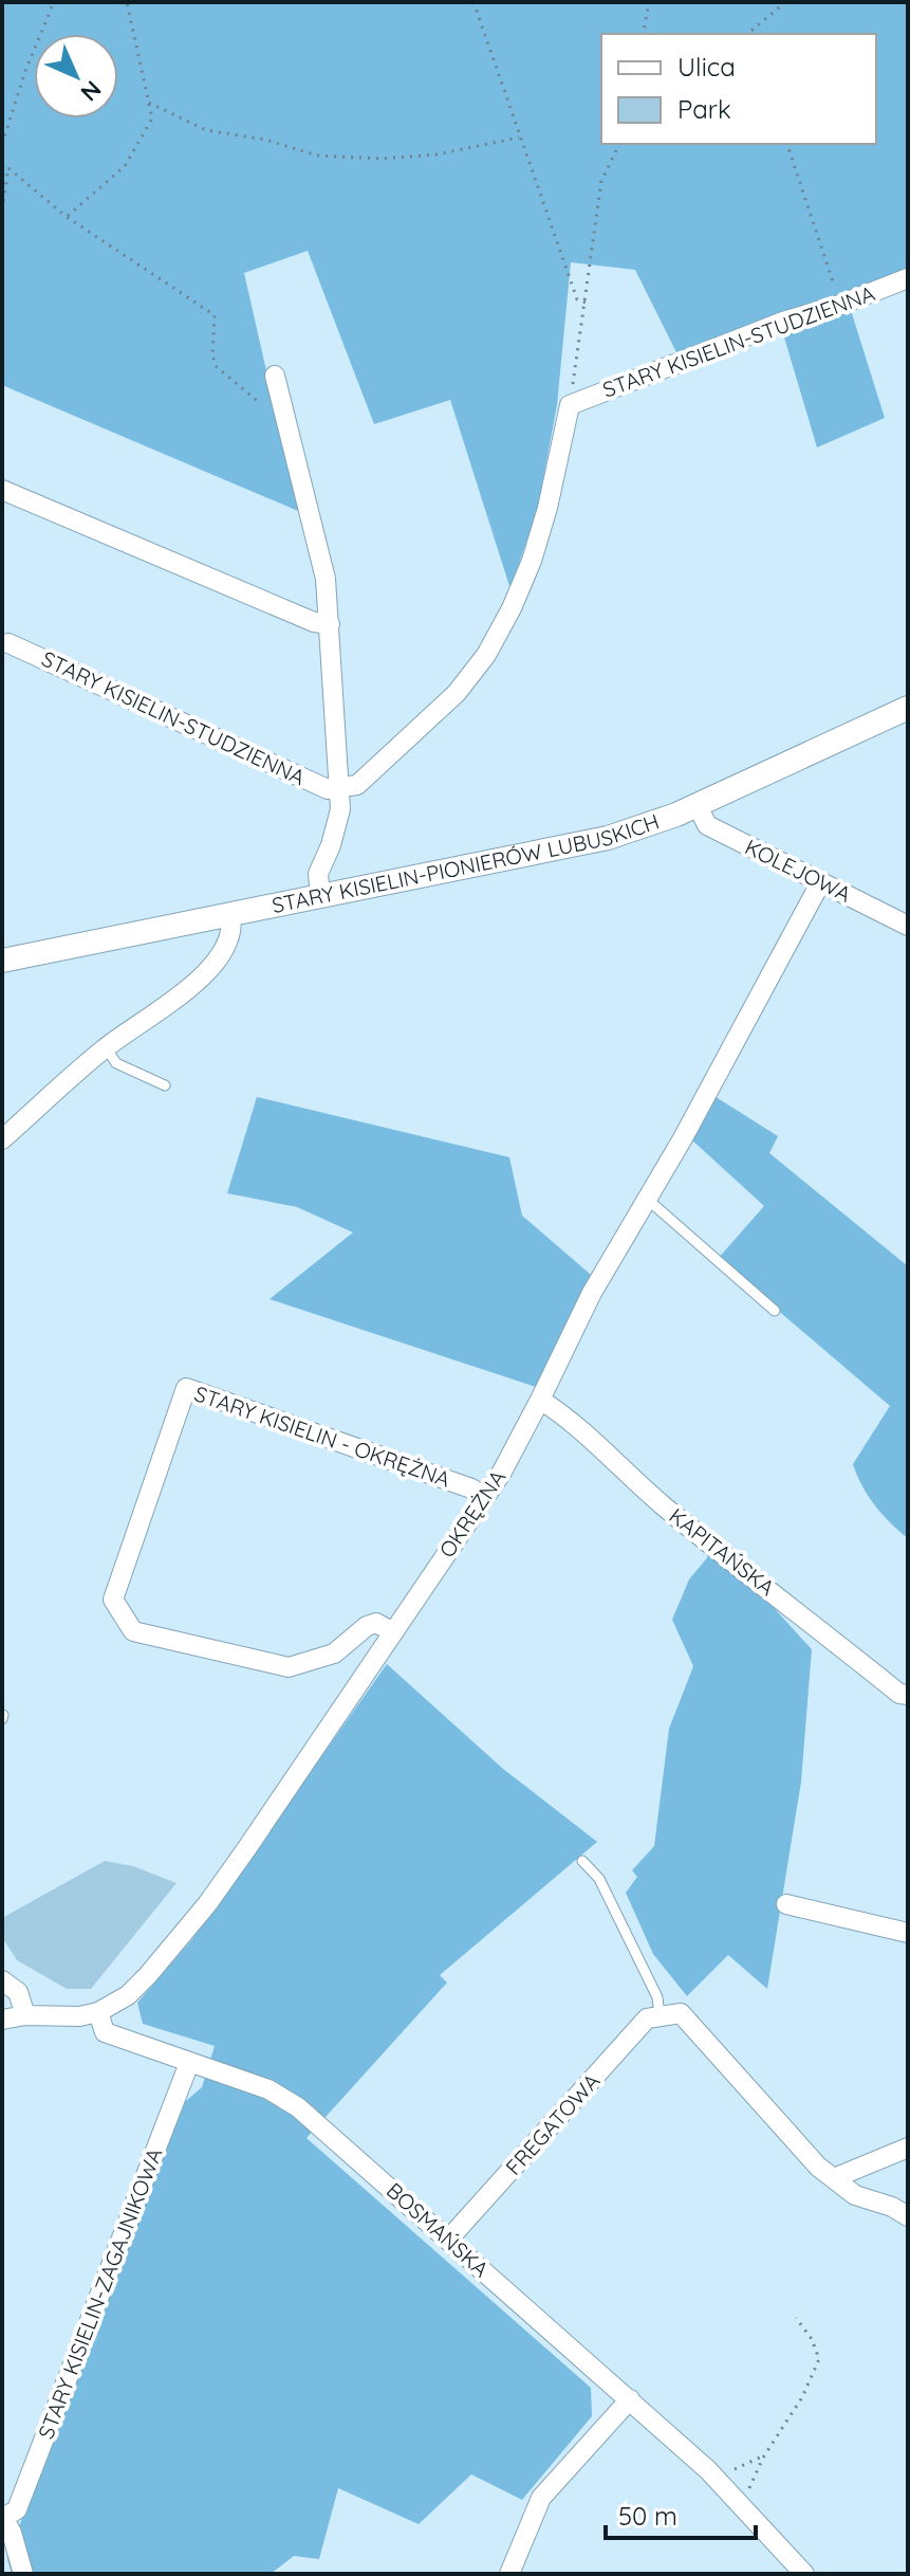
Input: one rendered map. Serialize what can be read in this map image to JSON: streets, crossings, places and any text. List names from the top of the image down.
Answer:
{
  "streets": {
    "street": [
      "STARY KISIELIN-STUDZIENNA",
      "STARY KISIELIN-PIONIERÓW LUBUSKICH",
      "KOLEJOWA",
      "STARY KISIELIN - OKRĘŻNA",
      "OKRĘŻNA",
      "KAPITAŃSKA",
      "FREGATOWA",
      "BOSMAŃSKA",
      "STARY KISIELIN-ZAGAJNIKOWA"
    ]
  },
  "crossings": [
    ["STARY KISIELIN-STUDZIENNA", "STARY KISIELIN-PIONIERÓW LUBUSKICH"],
    ["STARY KISIELIN-PIONIERÓW LUBUSKICH", "KOLEJOWA"],
    ["KOLEJOWA", "OKRĘŻNA"],
    ["STARY KISIELIN - OKRĘŻNA", "OKRĘŻNA"],
    ["OKRĘŻNA", "KAPITAŃSKA"],
    ["OKRĘŻNA", "BOSMAŃSKA"],
    ["FREGATOWA", "BOSMAŃSKA"],
    ["BOSMAŃSKA", "STARY KISIELIN-ZAGAJNIKOWA"]
  ],
  "legend": ["Ulica", "Park"],
  "scale_bar": "50 m",
  "north": "bottom right"
}
